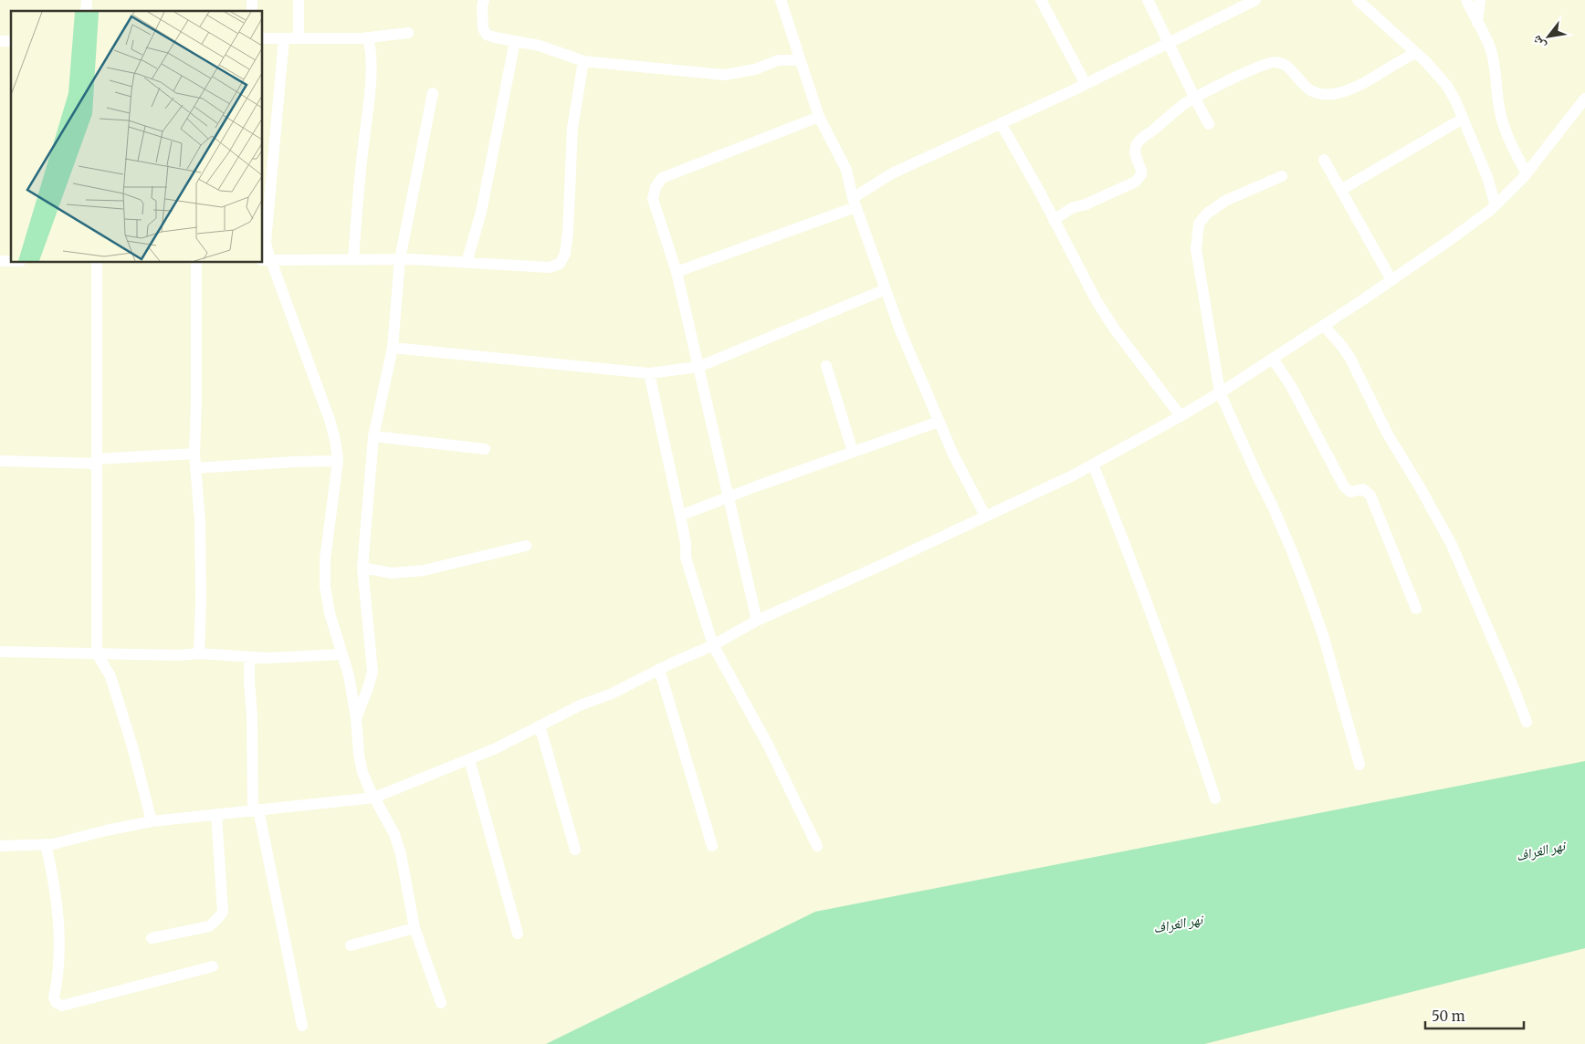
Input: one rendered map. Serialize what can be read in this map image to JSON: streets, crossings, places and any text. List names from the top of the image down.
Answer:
{
  "water": ["نهر الغراف"],
  "scale_bar": "50 m",
  "north": "bottom left"
}
